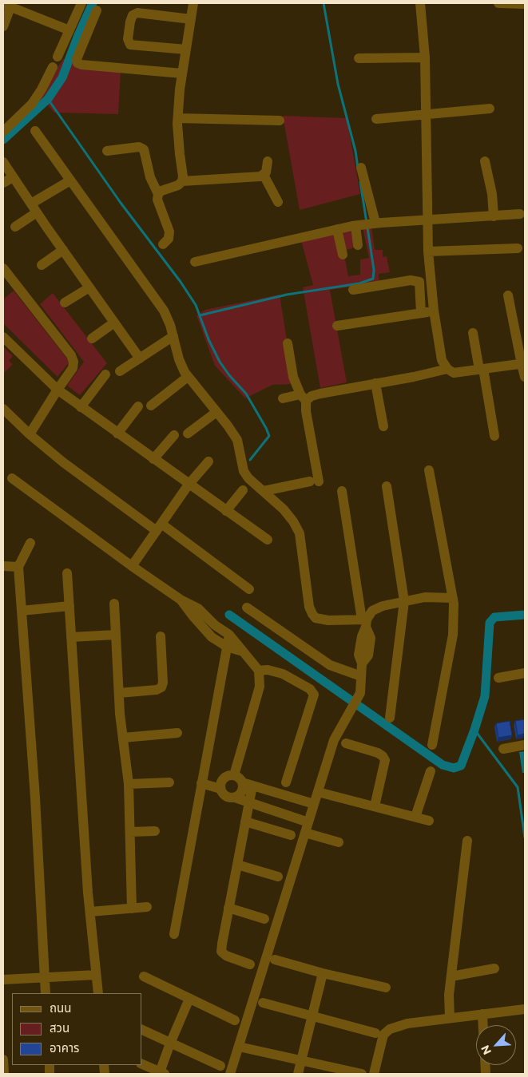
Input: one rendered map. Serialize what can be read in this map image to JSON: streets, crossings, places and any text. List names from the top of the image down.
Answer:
{
  "legend": ["ถนน", "สวน", "อาคาร"],
  "north": "bottom left"
}
